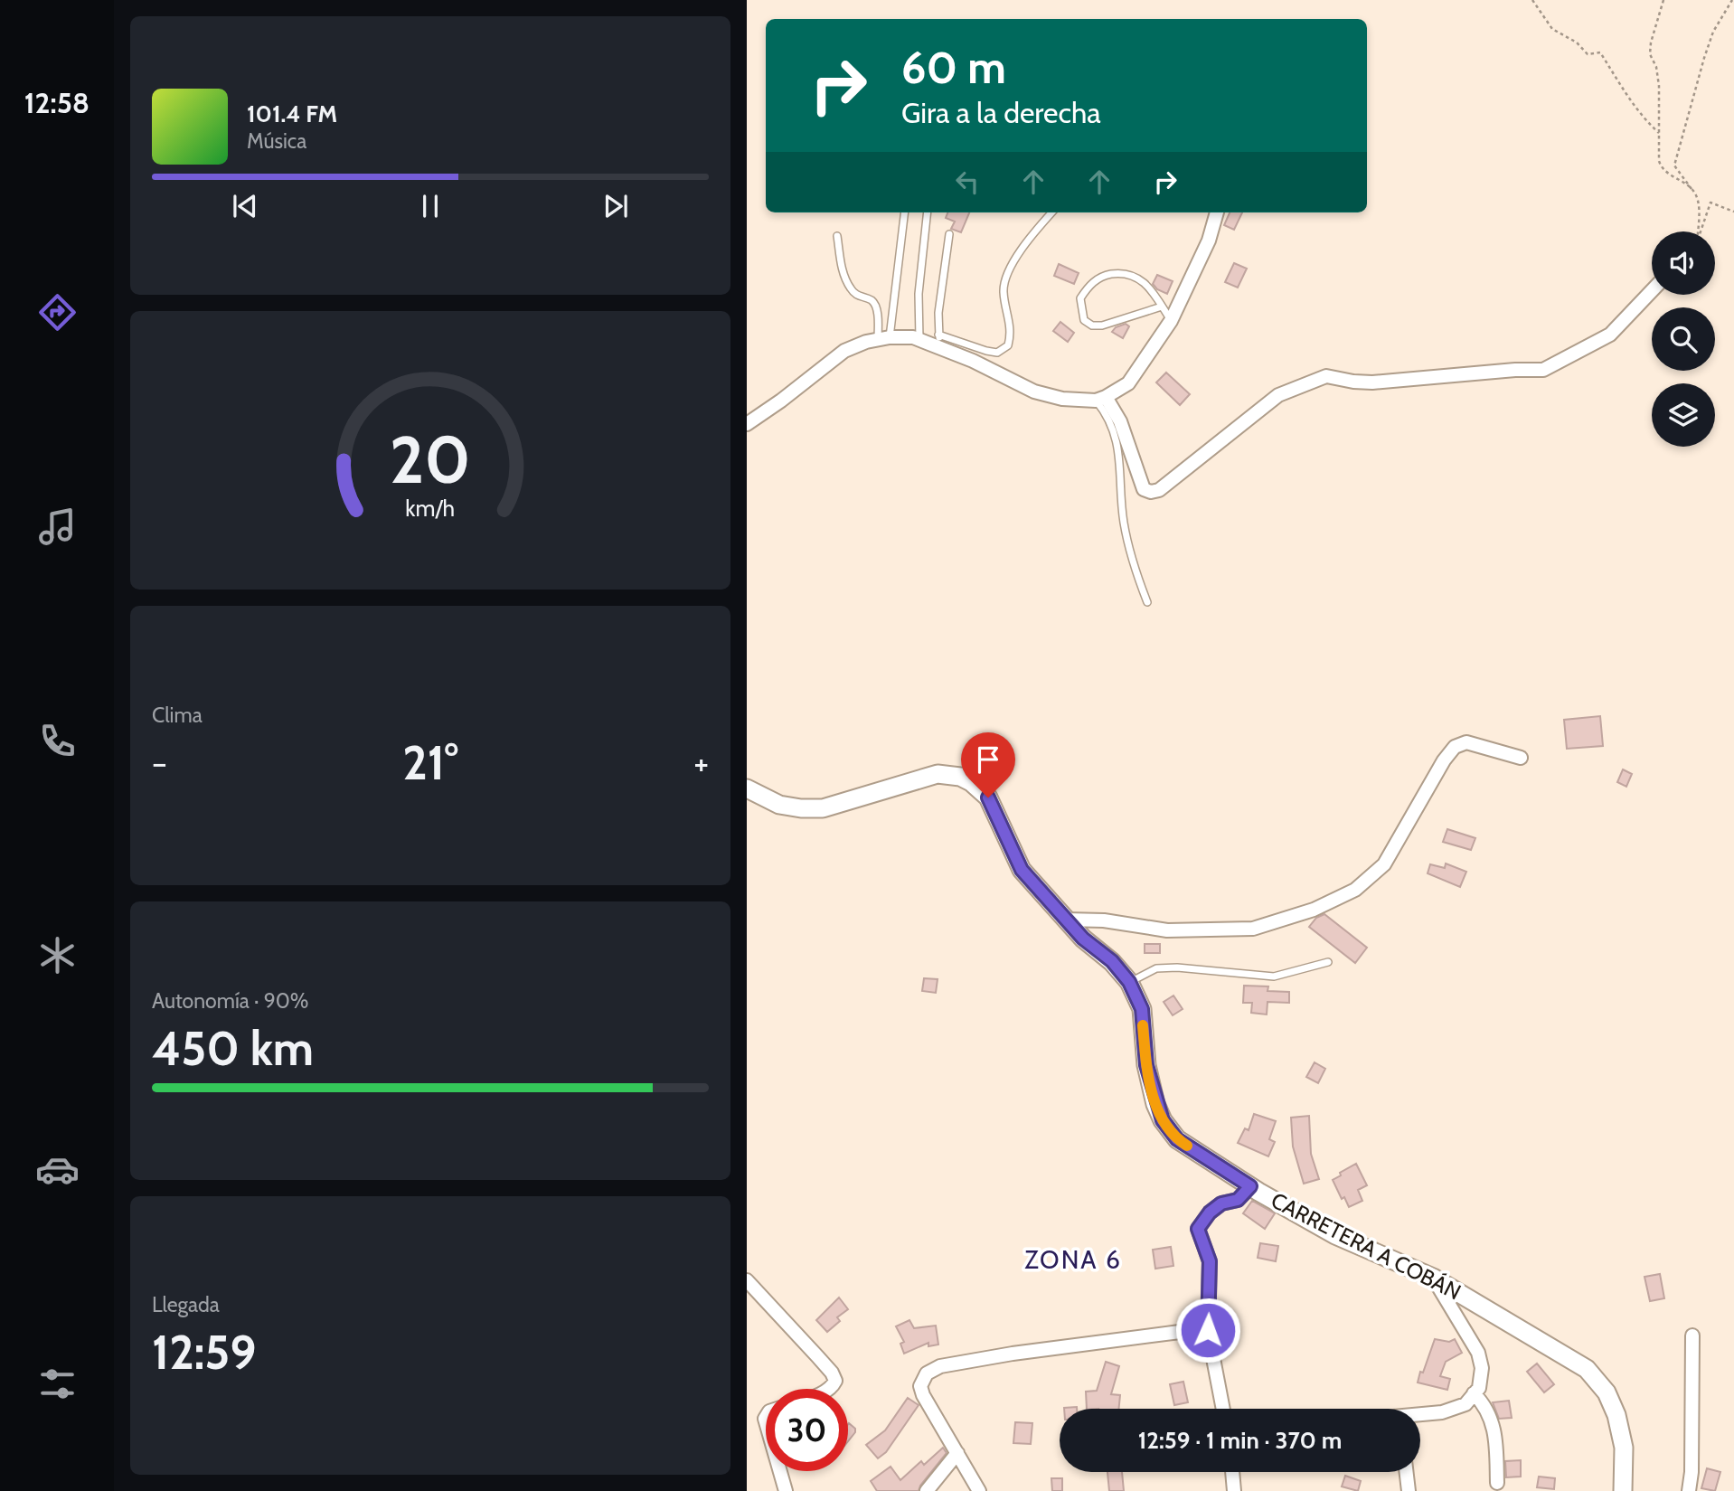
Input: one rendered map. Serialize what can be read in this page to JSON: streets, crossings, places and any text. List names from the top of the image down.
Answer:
{
  "streets": {
    "street": ["CARRETERA A COBÁN"]
  },
  "districts": ["ZONA 6"],
  "page": {
    "tabs": "12:58",
    "turn": ["60 m", "Gira a la derecha"],
    "song": ["101.4 FM", "Música"],
    "tile": [
      "Clima",
      ["Autonomía · 90%", "450 km"],
      ["Llegada", "12:59"]
    ],
    "heat": ["−", "21°", "+"],
    "limit": "30",
    "trip": "12:59 · 1 min · 370 m",
    "gauge": ["20", "km/h"]
  }
}
